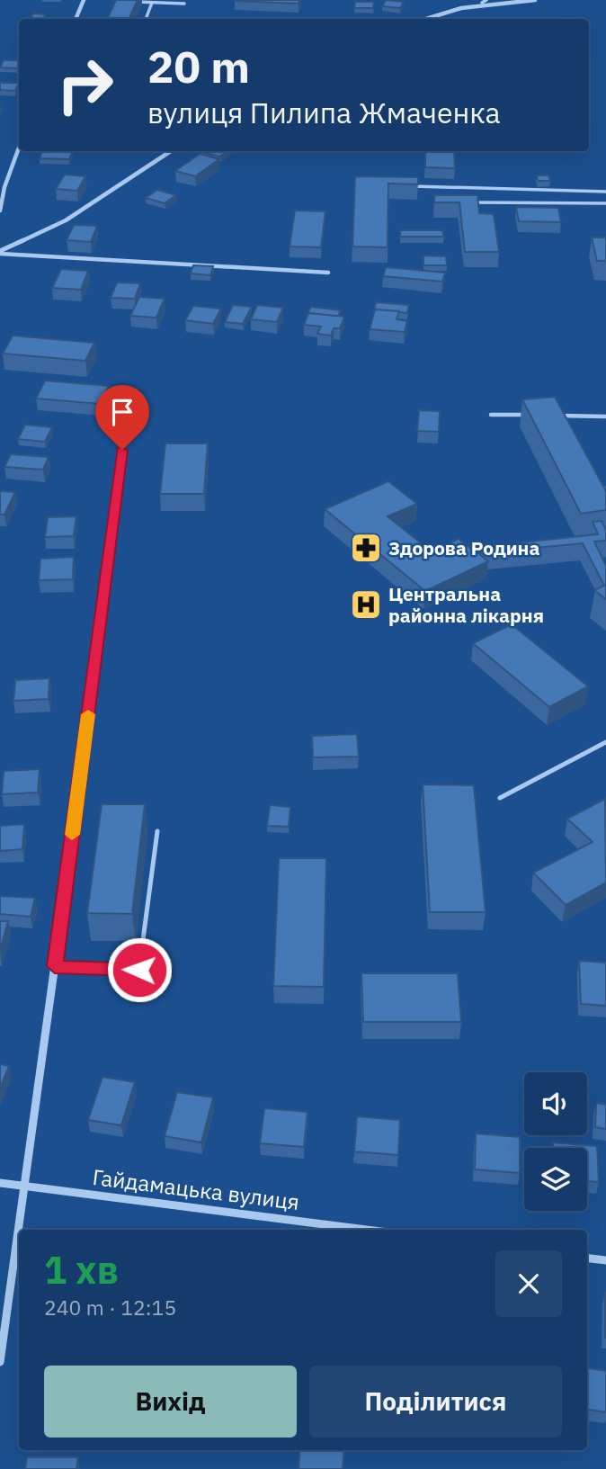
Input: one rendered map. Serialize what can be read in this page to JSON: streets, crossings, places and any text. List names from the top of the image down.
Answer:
{
  "streets": {
    "street": ["Гайдамацька вулиця"]
  },
  "places": {
    "pharmacy": ["Здорова Родина"],
    "hospital": ["Центральна районна лікарня"]
  },
  "page": {
    "turn": ["20 m", "вулиця Пилипа Жмаченка"],
    "heading": ["1 хв", "240 m · 12:15"],
    "buttons": ["Вихід", "Поділитися"]
  }
}
